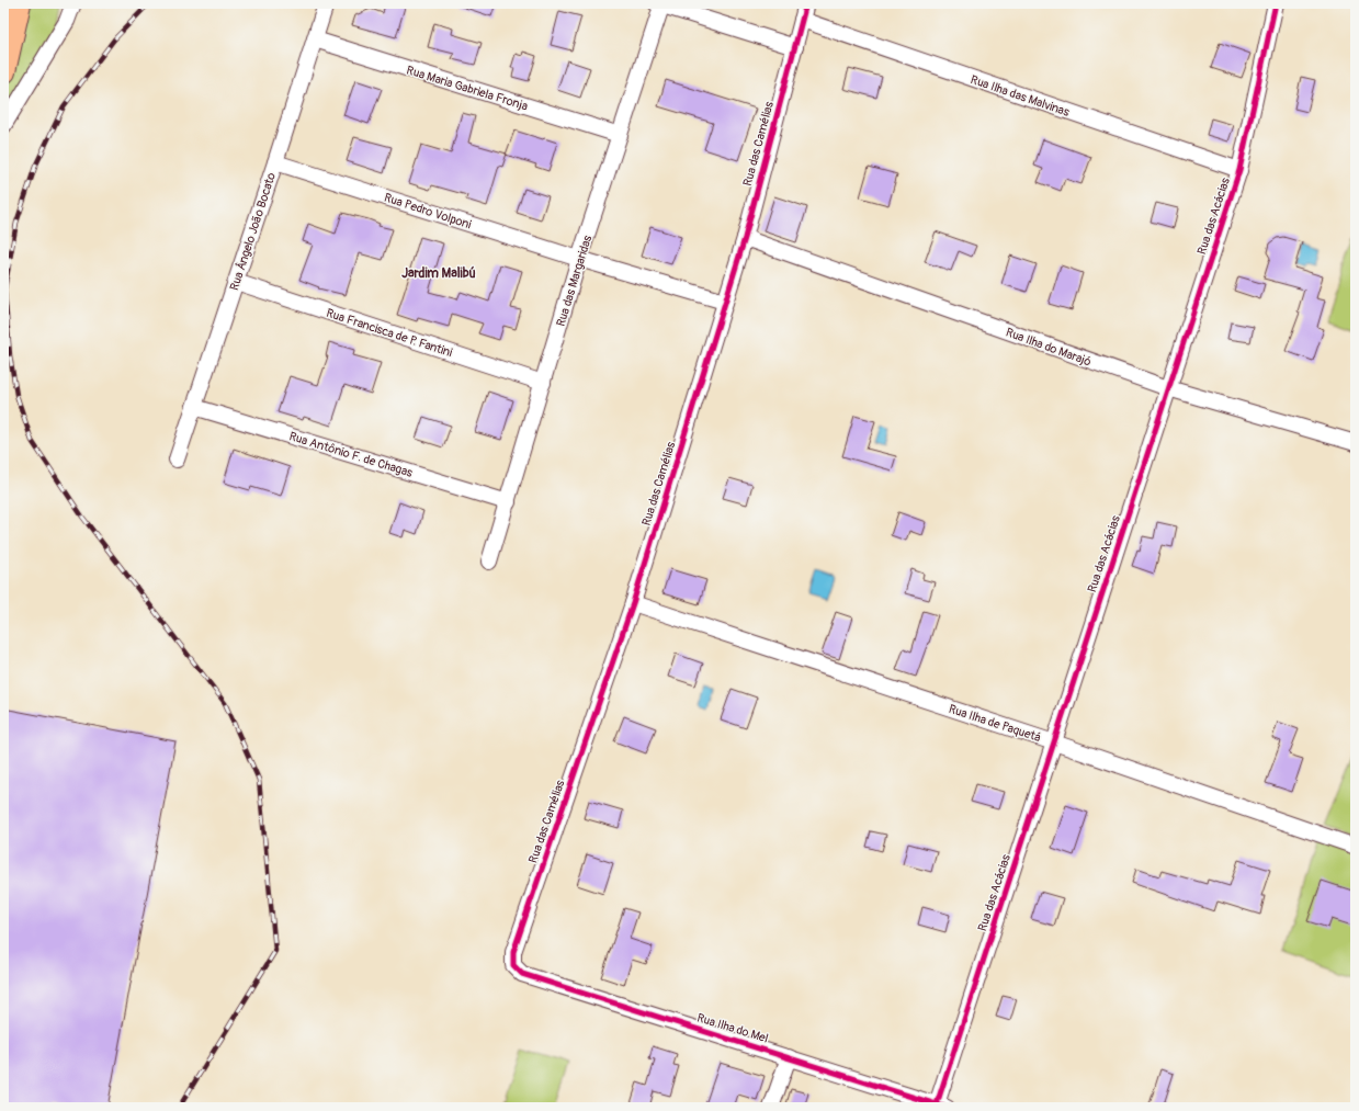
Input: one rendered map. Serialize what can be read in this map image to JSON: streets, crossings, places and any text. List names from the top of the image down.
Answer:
{
  "streets": {
    "street": [
      "Rua Maria Gabriela Fronja",
      "Rua Ilha das Malvinas",
      "Rua das Camélias",
      "Rua Pedro Volponi",
      "Rua das Acácias",
      "Rua Ângelo João Bocato",
      "Rua das Margaridas",
      "Rua Francisca de P. Fantini",
      "Rua Ilha do Marajó",
      "Rua Antônio F. de Chagas",
      "Rua Ilha de Paquetá",
      "Rua Ilha do Mel"
    ]
  },
  "crossings": [
    ["Rua Maria Gabriela Fronja", "Rua Ângelo João Bocato"],
    ["Rua Maria Gabriela Fronja", "Rua das Margaridas"],
    ["Rua Ilha das Malvinas", "Rua das Camélias"],
    ["Rua Ilha das Malvinas", "Rua das Acácias"],
    ["Rua das Camélias", "Rua Pedro Volponi"],
    ["Rua das Camélias", "Rua Ilha do Marajó"],
    ["Rua das Camélias", "Rua Ilha de Paquetá"],
    ["Rua das Camélias", "Rua Ilha do Mel"],
    ["Rua Pedro Volponi", "Rua Ângelo João Bocato"],
    ["Rua Pedro Volponi", "Rua das Margaridas"],
    ["Rua das Acácias", "Rua Ilha do Marajó"],
    ["Rua das Acácias", "Rua Ilha de Paquetá"],
    ["Rua das Acácias", "Rua Ilha do Mel"],
    ["Rua Ângelo João Bocato", "Rua Francisca de P. Fantini"],
    ["Rua Ângelo João Bocato", "Rua Antônio F. de Chagas"],
    ["Rua das Margaridas", "Rua Francisca de P. Fantini"],
    ["Rua das Margaridas", "Rua Antônio F. de Chagas"]
  ],
  "districts": ["Jardim Malibú"]
}
